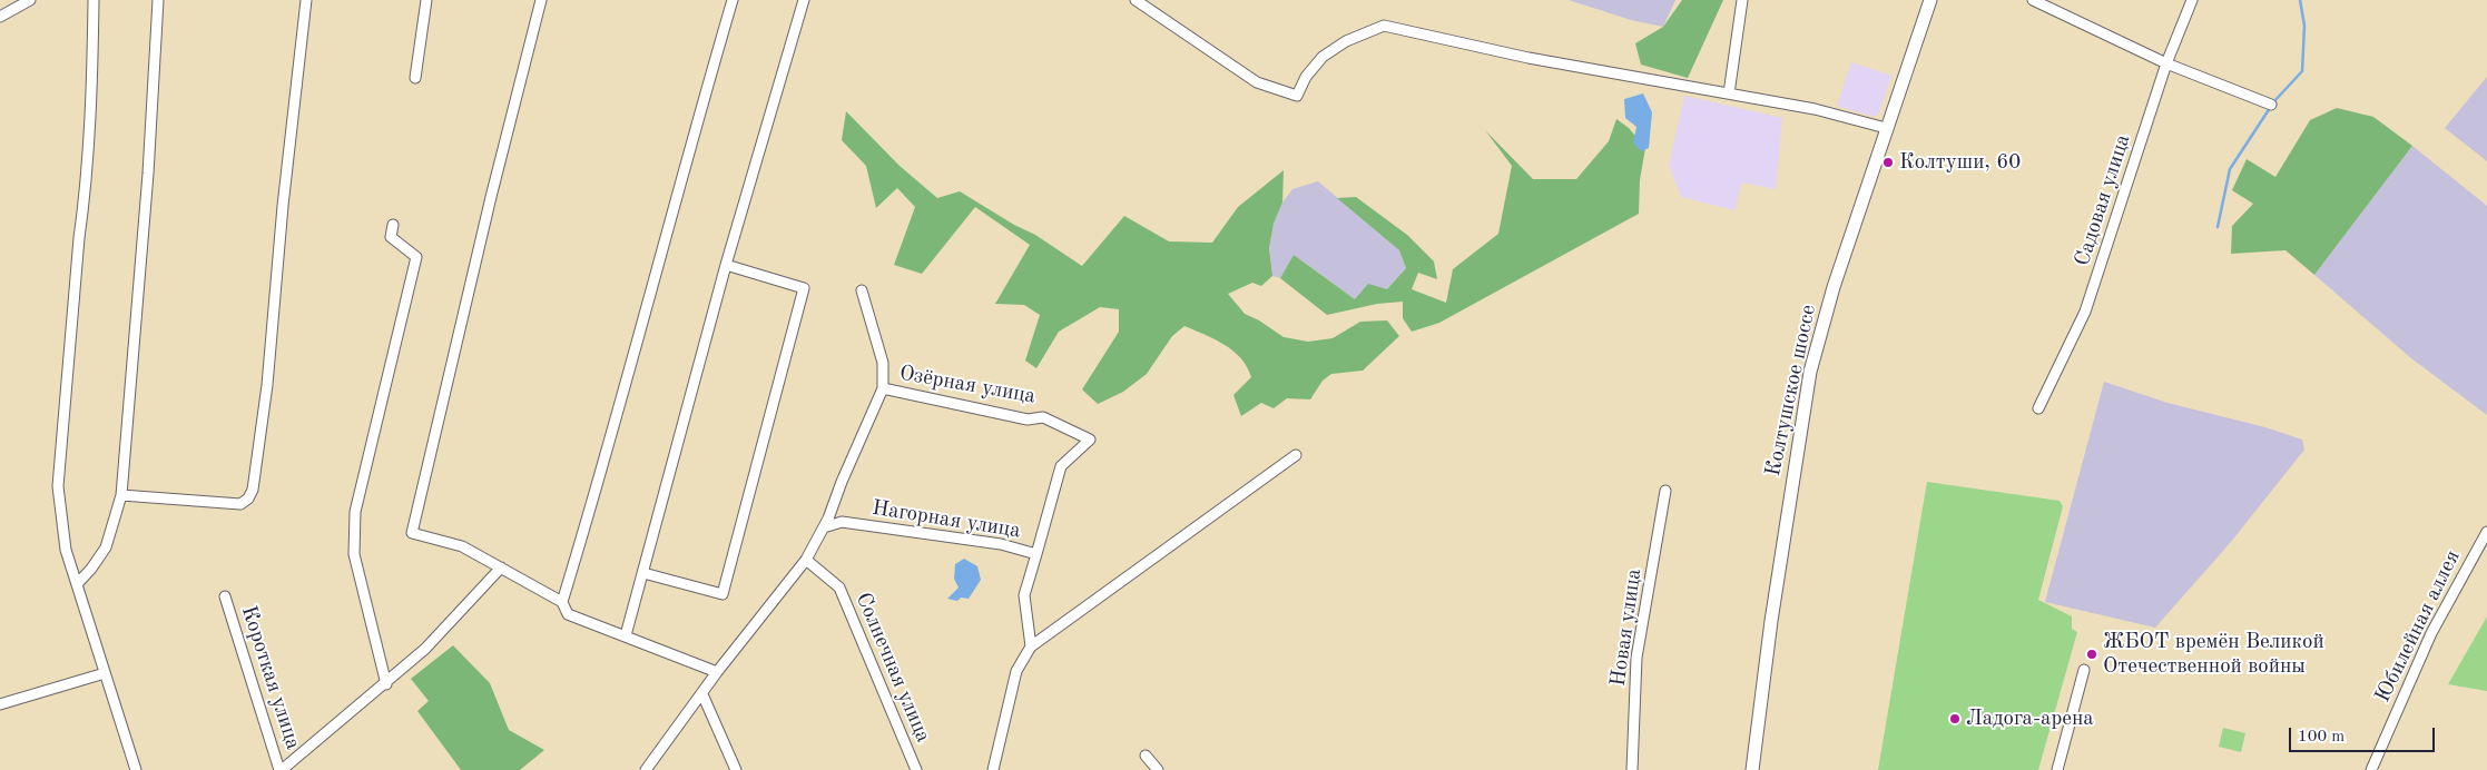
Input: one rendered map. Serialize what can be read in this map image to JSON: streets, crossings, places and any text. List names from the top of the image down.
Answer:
{
  "streets": {
    "main road": ["Колтушское шоссе"],
    "street": [
      "Садовая улица",
      "Озёрная улица",
      "Нагорная улица",
      "Юбилейная аллея",
      "Новая улица",
      "Солнечная улица",
      "Короткая улица"
    ]
  },
  "crossings": [
    ["Озёрная улица", "Нагорная улица"],
    ["Озёрная улица", "Солнечная улица"]
  ],
  "places": ["Колтуши, 60", "ЖБОТ времён Великой Отечественной войны", "Ладога-арена"],
  "scale_bar": "100 m"
}
